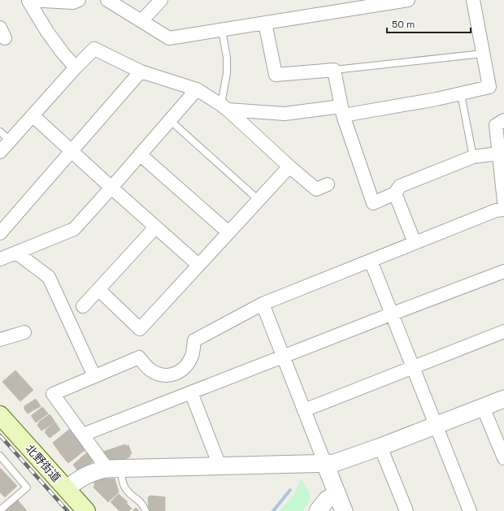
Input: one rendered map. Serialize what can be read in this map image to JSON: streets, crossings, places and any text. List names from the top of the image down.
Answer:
{
  "streets": {
    "main road": ["北野街道"]
  },
  "scale_bar": "50 m"
}
